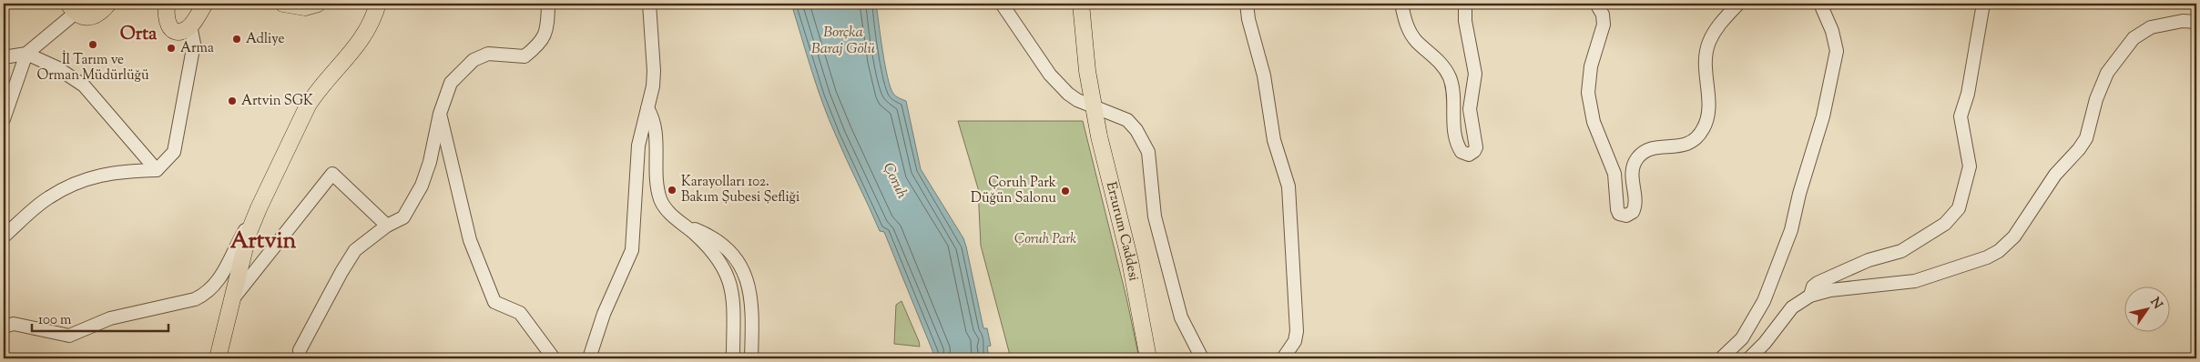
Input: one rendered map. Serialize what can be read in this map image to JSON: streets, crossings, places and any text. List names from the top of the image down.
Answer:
{
  "streets": {
    "main road": ["Erzurum Caddesi"]
  },
  "districts": ["Orta", "Artvin"],
  "water": ["Borçka Baraj Gölü", "Çoruh"],
  "parks": ["Çoruh Park"],
  "places": [
    "Adliye",
    "İl Tarım ve Orman Müdürlüğü",
    "Arma",
    "Artvin SGK",
    "Karayolları 102. Bakım Şubesi Şefliği",
    "Çoruh Park Düğün Salonu"
  ],
  "scale_bar": "100 m",
  "north": "top right"
}
